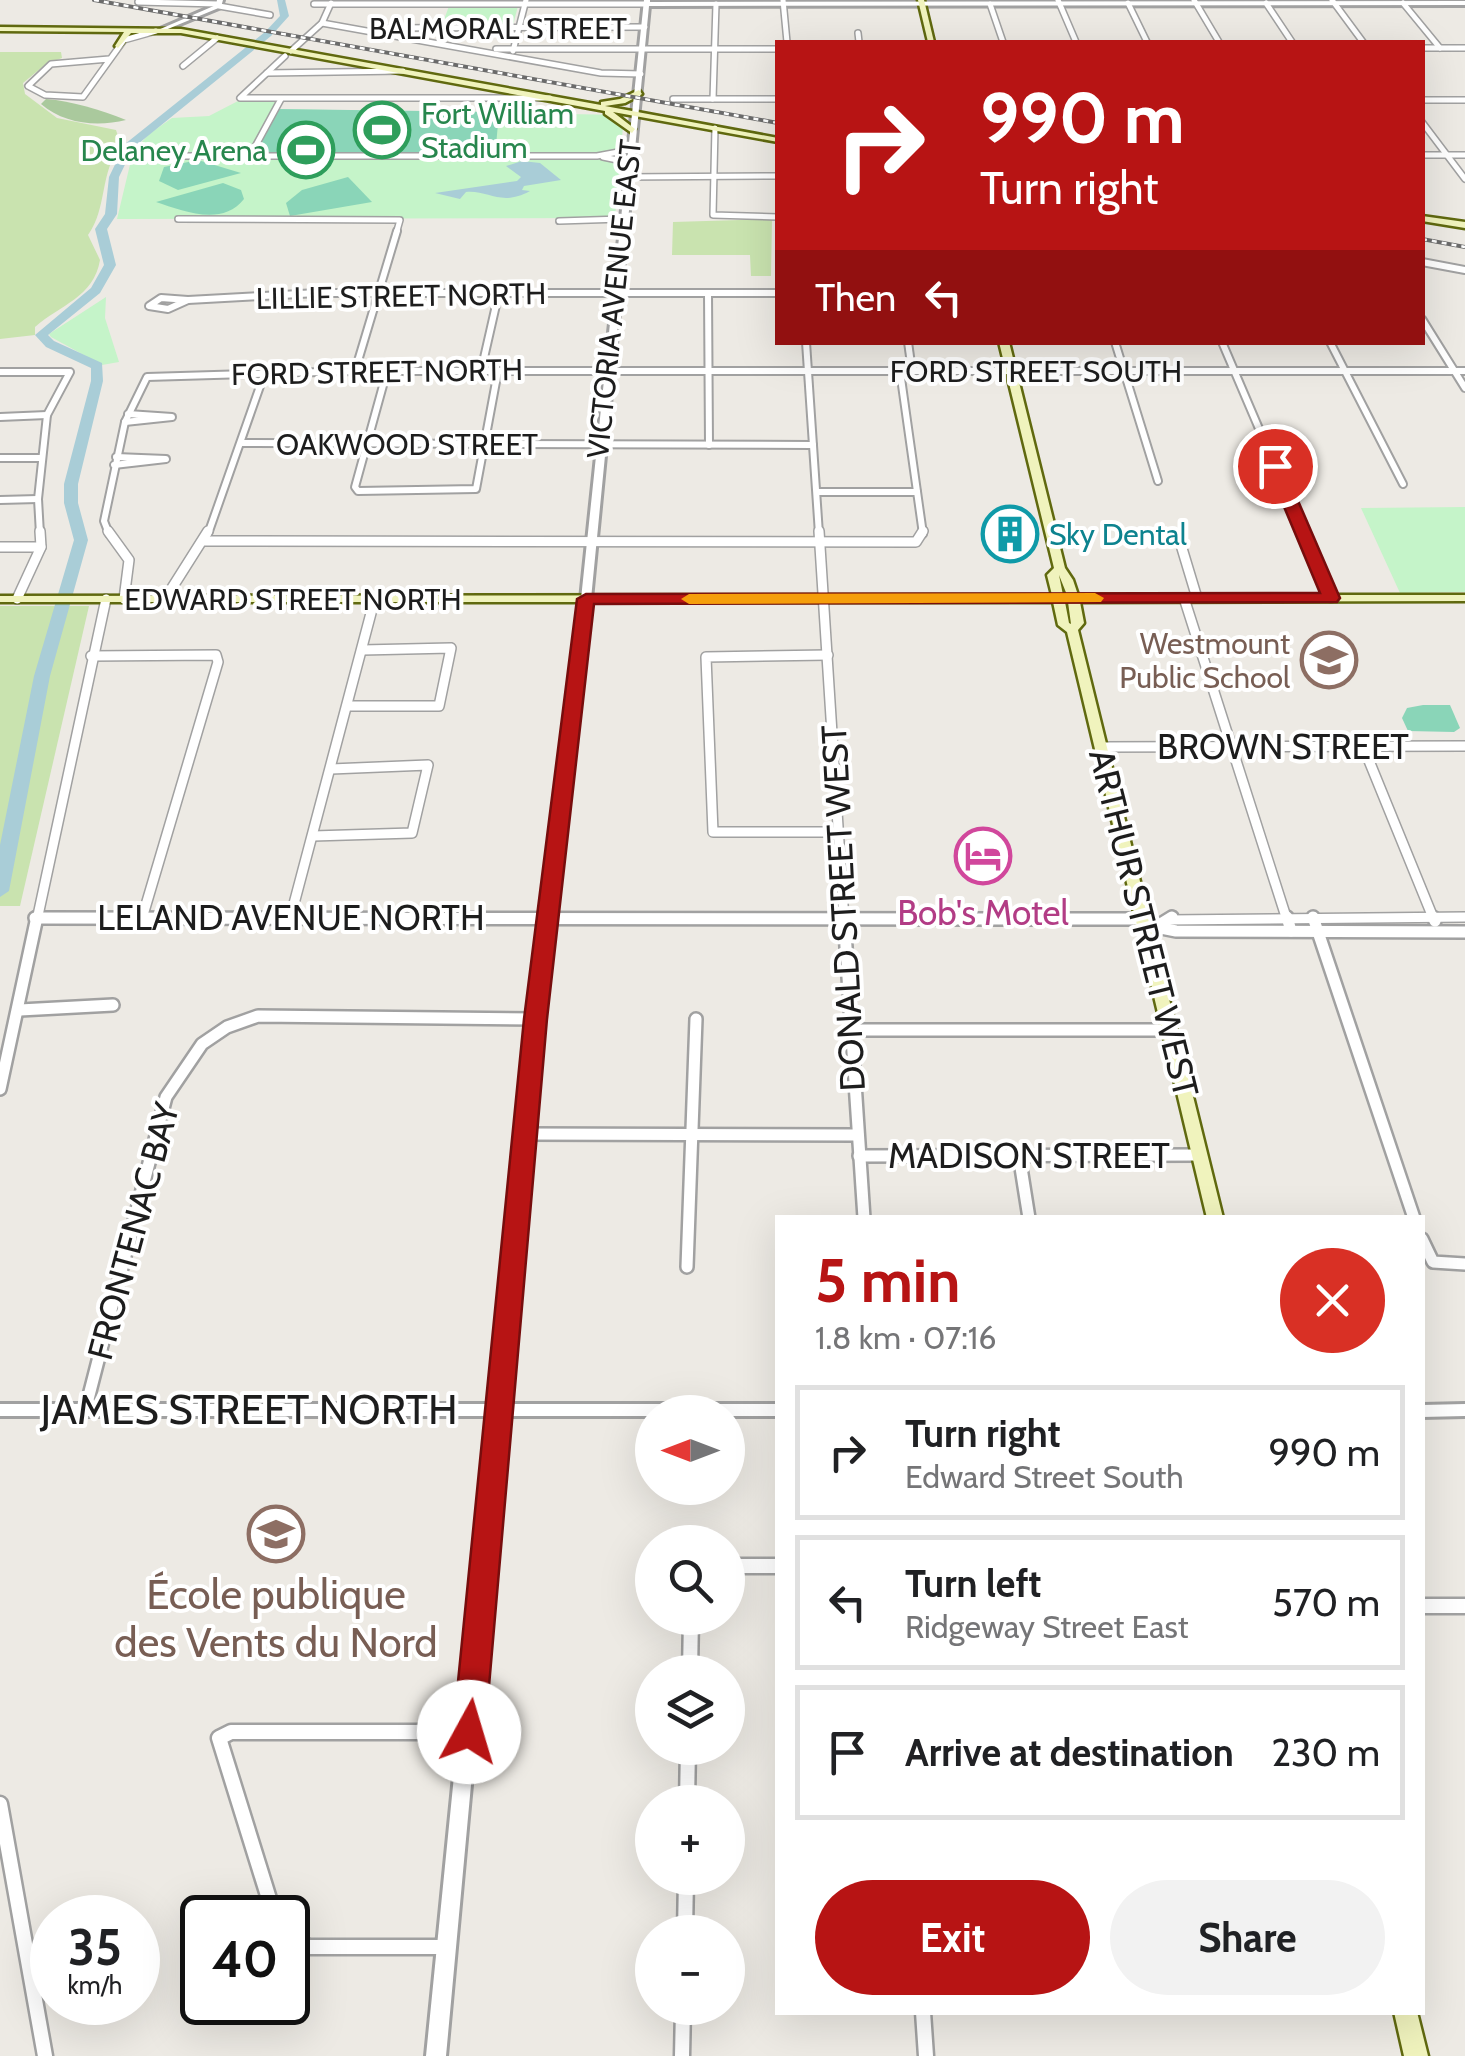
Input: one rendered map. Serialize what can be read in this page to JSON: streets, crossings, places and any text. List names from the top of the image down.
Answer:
{
  "streets": {
    "main road": ["EDWARD STREET NORTH", "ARTHUR STREET WEST"],
    "street": [
      "BALMORAL STREET",
      "LILLIE STREET NORTH",
      "VICTORIA AVENUE EAST",
      "FORD STREET SOUTH",
      "FORD STREET NORTH",
      "OAKWOOD STREET",
      "BROWN STREET",
      "DONALD STREET WEST",
      "LELAND AVENUE NORTH",
      "MADISON STREET",
      "FRONTENAC BAY",
      "JAMES STREET NORTH"
    ]
  },
  "crossings": [
    ["BALMORAL STREET", "VICTORIA AVENUE EAST"],
    ["LILLIE STREET NORTH", "VICTORIA AVENUE EAST"],
    ["VICTORIA AVENUE EAST", "FORD STREET SOUTH"],
    ["VICTORIA AVENUE EAST", "FORD STREET NORTH"],
    ["VICTORIA AVENUE EAST", "OAKWOOD STREET"],
    ["VICTORIA AVENUE EAST", "EDWARD STREET NORTH"],
    ["VICTORIA AVENUE EAST", "LELAND AVENUE NORTH"],
    ["VICTORIA AVENUE EAST", "FRONTENAC BAY"],
    ["VICTORIA AVENUE EAST", "JAMES STREET NORTH"],
    ["FORD STREET SOUTH", "FORD STREET NORTH"],
    ["FORD STREET SOUTH", "DONALD STREET WEST"],
    ["OAKWOOD STREET", "DONALD STREET WEST"],
    ["EDWARD STREET NORTH", "DONALD STREET WEST"],
    ["EDWARD STREET NORTH", "ARTHUR STREET WEST"],
    ["BROWN STREET", "ARTHUR STREET WEST"],
    ["DONALD STREET WEST", "LELAND AVENUE NORTH"],
    ["DONALD STREET WEST", "MADISON STREET"],
    ["LELAND AVENUE NORTH", "ARTHUR STREET WEST"],
    ["ARTHUR STREET WEST", "MADISON STREET"],
    ["FRONTENAC BAY", "JAMES STREET NORTH"]
  ],
  "places": {
    "sports": ["Fort William Stadium", "Delaney Arena"],
    "building": ["Sky Dental"],
    "school or university": ["Westmount Public School", "École publique des Vents du Nord"],
    "hotel": ["Bob's Motel"]
  },
  "north": "left",
  "page": {
    "turn": ["990 m", "Turn right"],
    "then": "Then",
    "heading": ["5 min", "1.8 km · 07:16"],
    "list": [
      {
        "name": "Turn right",
        "note": "Edward Street South",
        "value": "990 m"
      },
      {
        "name": "Turn left",
        "note": "Ridgeway Street East",
        "value": "570 m"
      },
      {
        "name": "Arrive at destination",
        "value": "230 m"
      }
    ],
    "map_buttons": ["+", "−"],
    "buttons": ["Exit", "Share"],
    "speed": "35 km/h",
    "limit": "40"
  }
}
